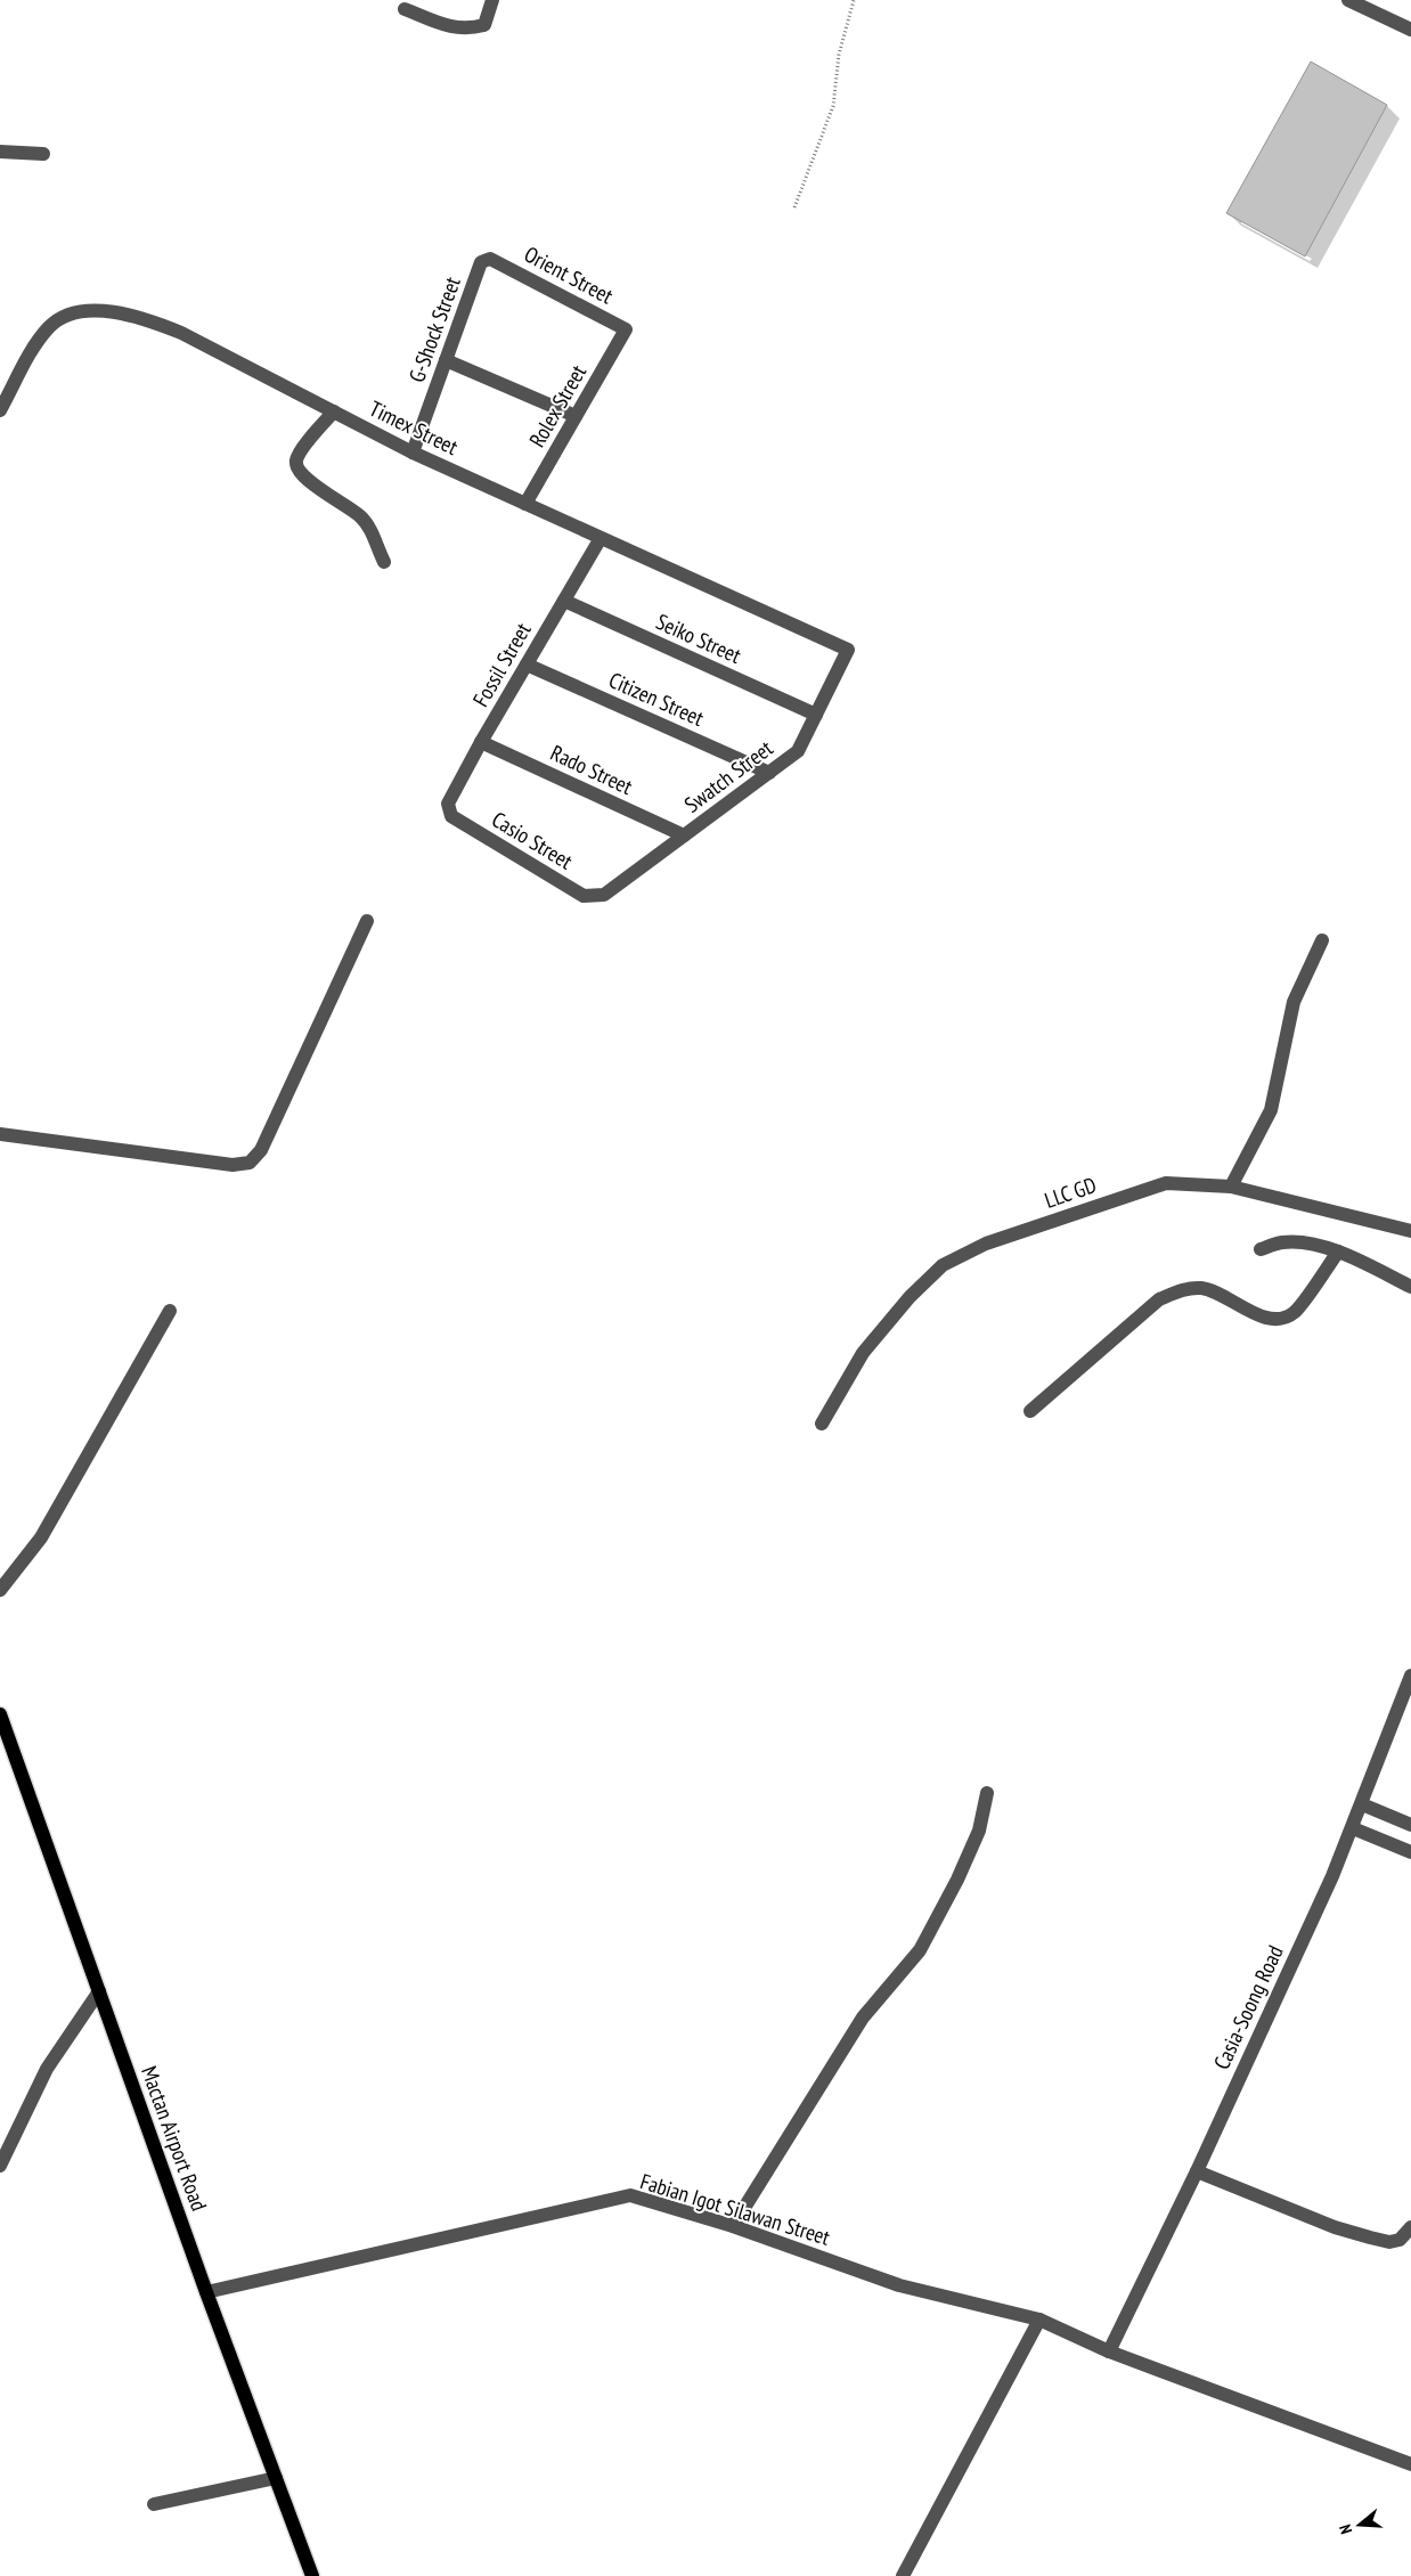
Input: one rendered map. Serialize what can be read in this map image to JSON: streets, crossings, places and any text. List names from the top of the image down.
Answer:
{
  "streets": {
    "main road": ["Mactan Airport Road"],
    "street": [
      "Orient Street",
      "G-Shock Street",
      "Rolex Street",
      "Timex Street",
      "Seiko Street",
      "Fossil Street",
      "Citizen Street",
      "Rado Street",
      "Swatch Street",
      "Casio Street",
      "LLC GD",
      "Casia-Soong Road",
      "Fabian Igot Silawan Street"
    ]
  },
  "crossings": [
    ["Orient Street", "G-Shock Street"],
    ["Orient Street", "Rolex Street"],
    ["G-Shock Street", "Timex Street"],
    ["Rolex Street", "Timex Street"],
    ["Timex Street", "Fossil Street"],
    ["Timex Street", "Swatch Street"],
    ["Seiko Street", "Fossil Street"],
    ["Seiko Street", "Swatch Street"],
    ["Fossil Street", "Citizen Street"],
    ["Fossil Street", "Rado Street"],
    ["Fossil Street", "Casio Street"],
    ["Citizen Street", "Swatch Street"],
    ["Rado Street", "Swatch Street"],
    ["Swatch Street", "Casio Street"],
    ["Casia-Soong Road", "Fabian Igot Silawan Street"],
    ["Mactan Airport Road", "Fabian Igot Silawan Street"]
  ],
  "north": "left"
}
